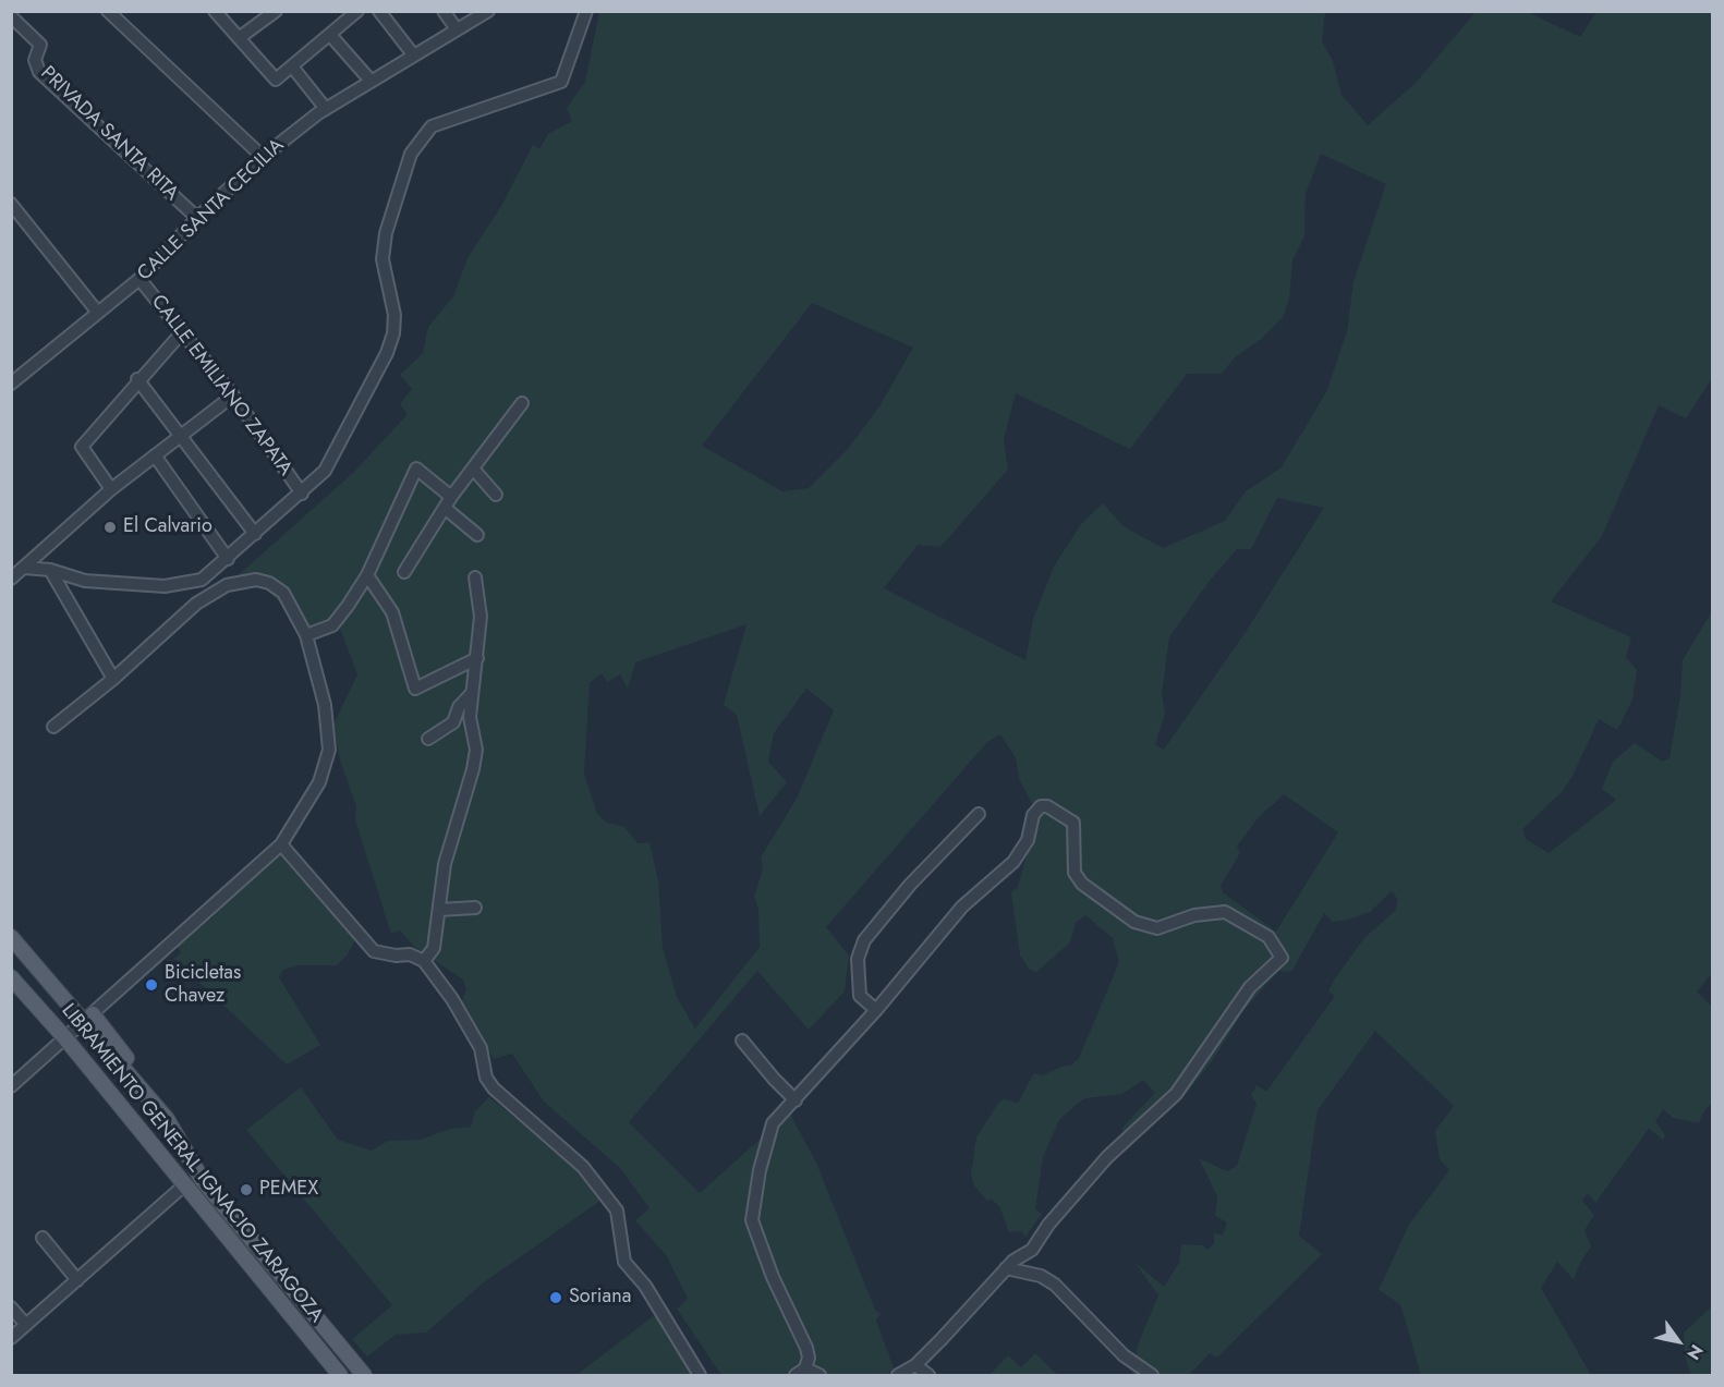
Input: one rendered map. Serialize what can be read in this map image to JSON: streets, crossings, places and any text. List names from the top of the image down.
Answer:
{
  "streets": {
    "main road": ["LIBRAMIENTO GENERAL IGNACIO ZARAGOZA"],
    "street": ["PRIVADA SANTA RITA", "CALLE SANTA CECILIA", "CALLE EMILIANO ZAPATA"]
  },
  "crossings": [
    ["PRIVADA SANTA RITA", "CALLE SANTA CECILIA"],
    ["CALLE SANTA CECILIA", "CALLE EMILIANO ZAPATA"]
  ],
  "places": [
    "El Calvario",
    "Bicicletas Chavez",
    "PEMEX",
    "Soriana"
  ],
  "north": "bottom right"
}
